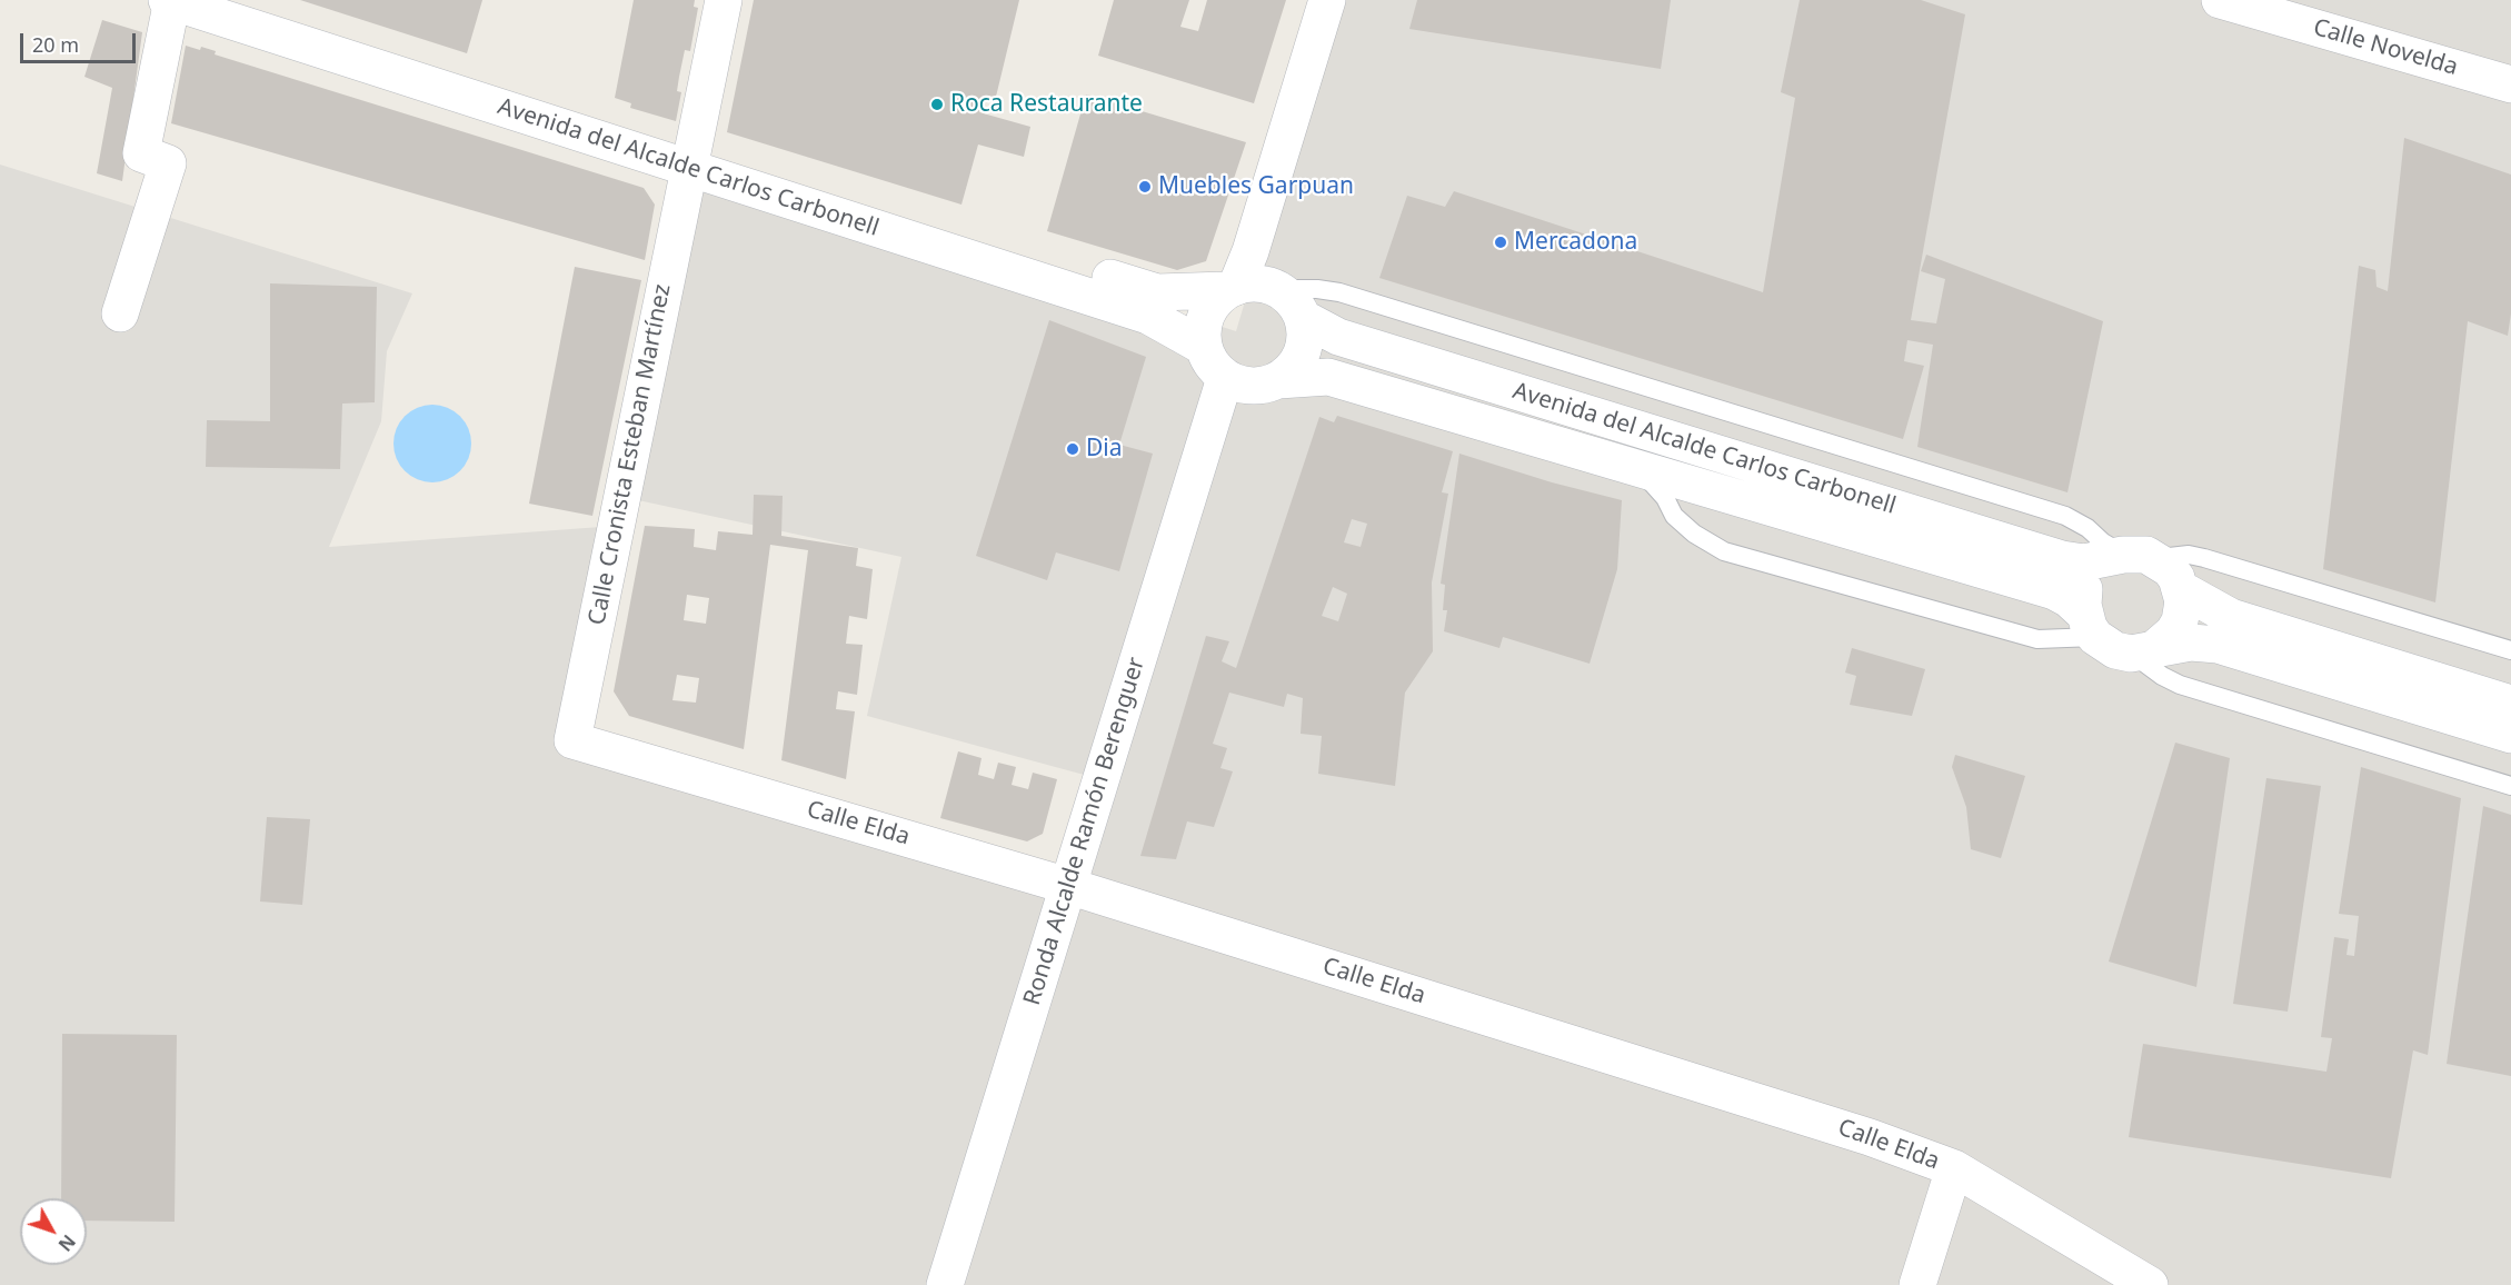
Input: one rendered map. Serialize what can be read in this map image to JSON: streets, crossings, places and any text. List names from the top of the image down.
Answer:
{
  "streets": {
    "street": [
      "Calle Novelda",
      "Avenida del Alcalde Carlos Carbonell",
      "Calle Cronista Esteban Martínez",
      "Calle Elda",
      "Ronda Alcalde Ramón Berenguer"
    ]
  },
  "crossings": [
    ["Avenida del Alcalde Carlos Carbonell", "Calle Cronista Esteban Martínez"],
    ["Avenida del Alcalde Carlos Carbonell", "Ronda Alcalde Ramón Berenguer"],
    ["Calle Cronista Esteban Martínez", "Calle Elda"],
    ["Calle Elda", "Ronda Alcalde Ramón Berenguer"]
  ],
  "places": [
    "Roca Restaurante",
    "Muebles Garpuan",
    "Mercadona",
    "Dia"
  ],
  "scale_bar": "20 m",
  "north": "bottom right"
}
